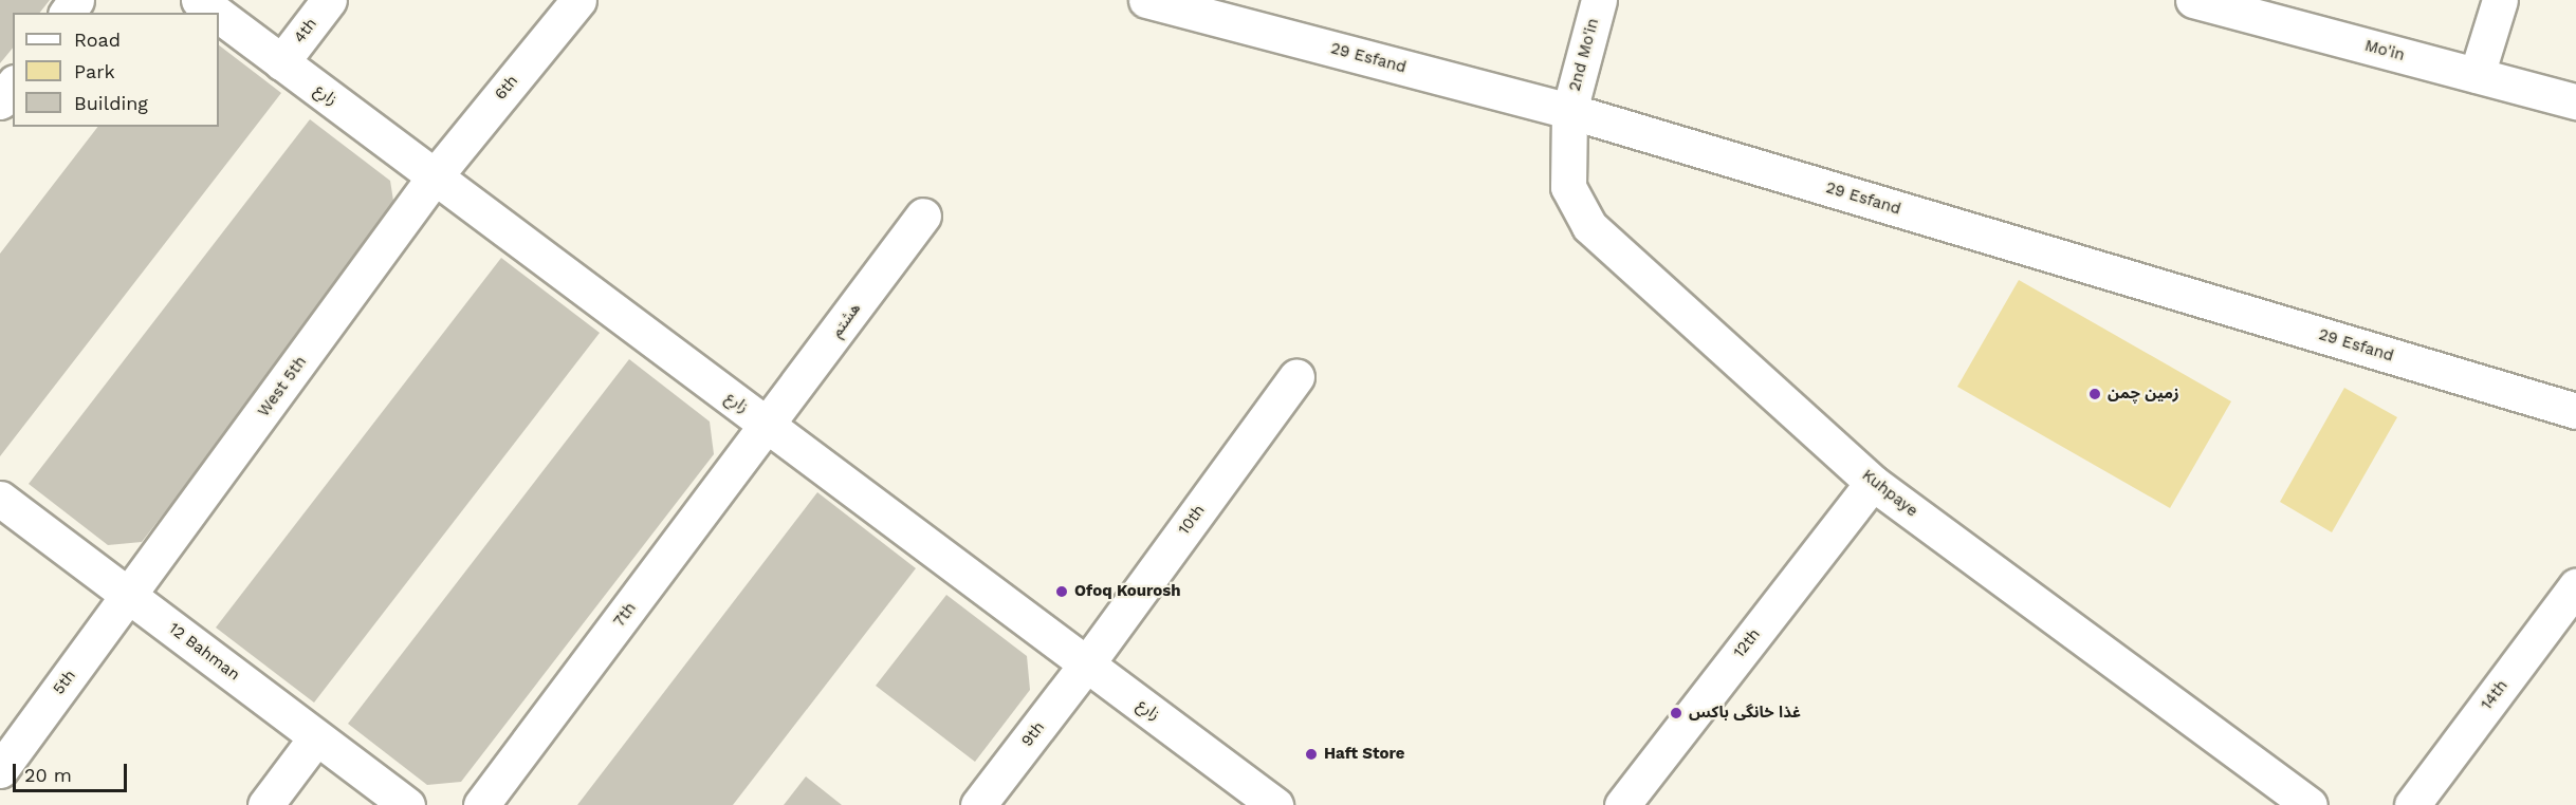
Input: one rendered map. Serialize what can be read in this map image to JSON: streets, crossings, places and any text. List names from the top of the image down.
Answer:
{
  "streets": {
    "street": [
      "4th",
      "Mo'in",
      "2nd Mo'in",
      "29 Esfand",
      "6th",
      "زارع",
      "هشتم",
      "West 5th",
      "Kuhpaye",
      "10th",
      "7th",
      "12th",
      "12 Bahman",
      "5th",
      "14th",
      "9th"
    ]
  },
  "crossings": [
    ["4th", "زارع"],
    ["2nd Mo'in", "29 Esfand"],
    ["2nd Mo'in", "Kuhpaye"],
    ["29 Esfand", "Kuhpaye"],
    ["6th", "زارع"],
    ["6th", "West 5th"],
    ["زارع", "هشتم"],
    ["زارع", "West 5th"],
    ["زارع", "10th"],
    ["زارع", "7th"],
    ["زارع", "9th"],
    ["هشتم", "7th"],
    ["West 5th", "12 Bahman"],
    ["West 5th", "5th"],
    ["Kuhpaye", "12th"],
    ["10th", "9th"],
    ["12 Bahman", "5th"]
  ],
  "places": [
    "زمین چمن",
    "Ofoq Kourosh",
    "غذا خانگی باکس",
    "Haft Store"
  ],
  "legend": ["Road", "Park", "Building"],
  "scale_bar": "20 m"
}
